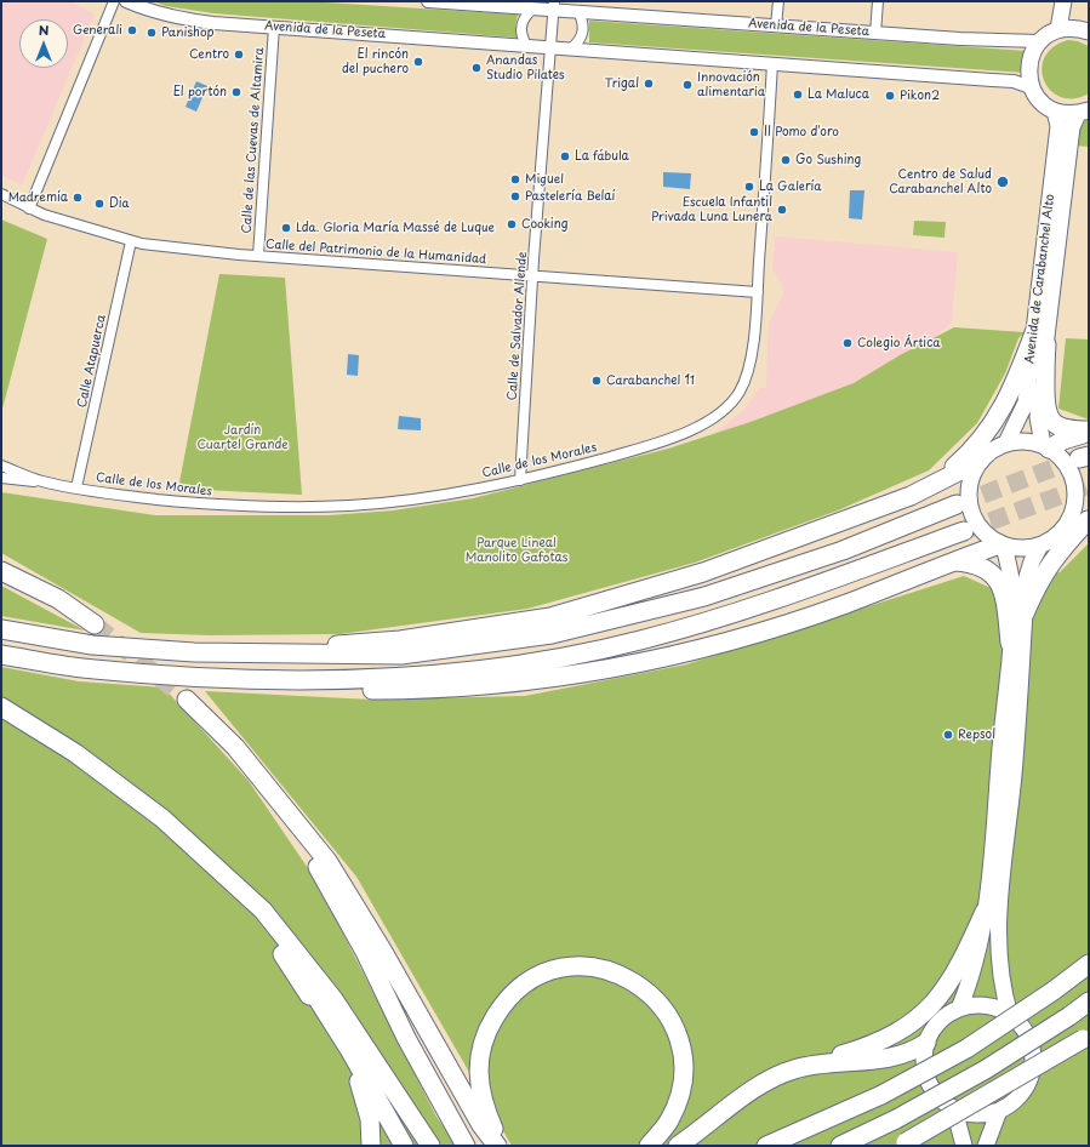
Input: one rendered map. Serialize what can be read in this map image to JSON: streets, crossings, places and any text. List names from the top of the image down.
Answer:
{
  "streets": {
    "main road": ["Avenida de Carabanchel Alto"],
    "street": [
      "Avenida de la Peseta",
      "Calle de las Cuevas de Altamira",
      "Calle del Patrimonio de la Humanidad",
      "Calle de Salvador Allende",
      "Calle Atapuerca",
      "Calle de los Morales"
    ]
  },
  "crossings": [
    ["Avenida de la Peseta", "Calle de las Cuevas de Altamira"],
    ["Avenida de la Peseta", "Calle de Salvador Allende"],
    ["Avenida de la Peseta", "Calle de los Morales"],
    ["Calle de las Cuevas de Altamira", "Calle del Patrimonio de la Humanidad"],
    ["Calle del Patrimonio de la Humanidad", "Calle de Salvador Allende"],
    ["Calle del Patrimonio de la Humanidad", "Calle Atapuerca"],
    ["Calle del Patrimonio de la Humanidad", "Calle de los Morales"],
    ["Calle de Salvador Allende", "Calle de los Morales"],
    ["Calle Atapuerca", "Calle de los Morales"]
  ],
  "parks": ["Jardín Cuartel Grande", "Parque Lineal Manolito Gafotas"],
  "places": [
    "Generali",
    "Panishop",
    "Centro",
    "El rincón del puchero",
    "Anandas Studio Pilates",
    "Trigal",
    "Innovación alimentaria",
    "El portón",
    "La Maluca",
    "Pikon2",
    "Il Pomo d'oro",
    "La fábula",
    "Go Sushing",
    "Miguel",
    "Centro de Salud Carabanchel Alto",
    "La Galería",
    "Pastelería Belaí",
    "Madremía",
    "Dia",
    "Escuela Infantil Privada Luna Lunera",
    "Cooking",
    "Lda. Gloria María Massé de Luque",
    "Colegio Ártica",
    "Carabanchel 11",
    "Repsol"
  ],
  "north": "top"
}
